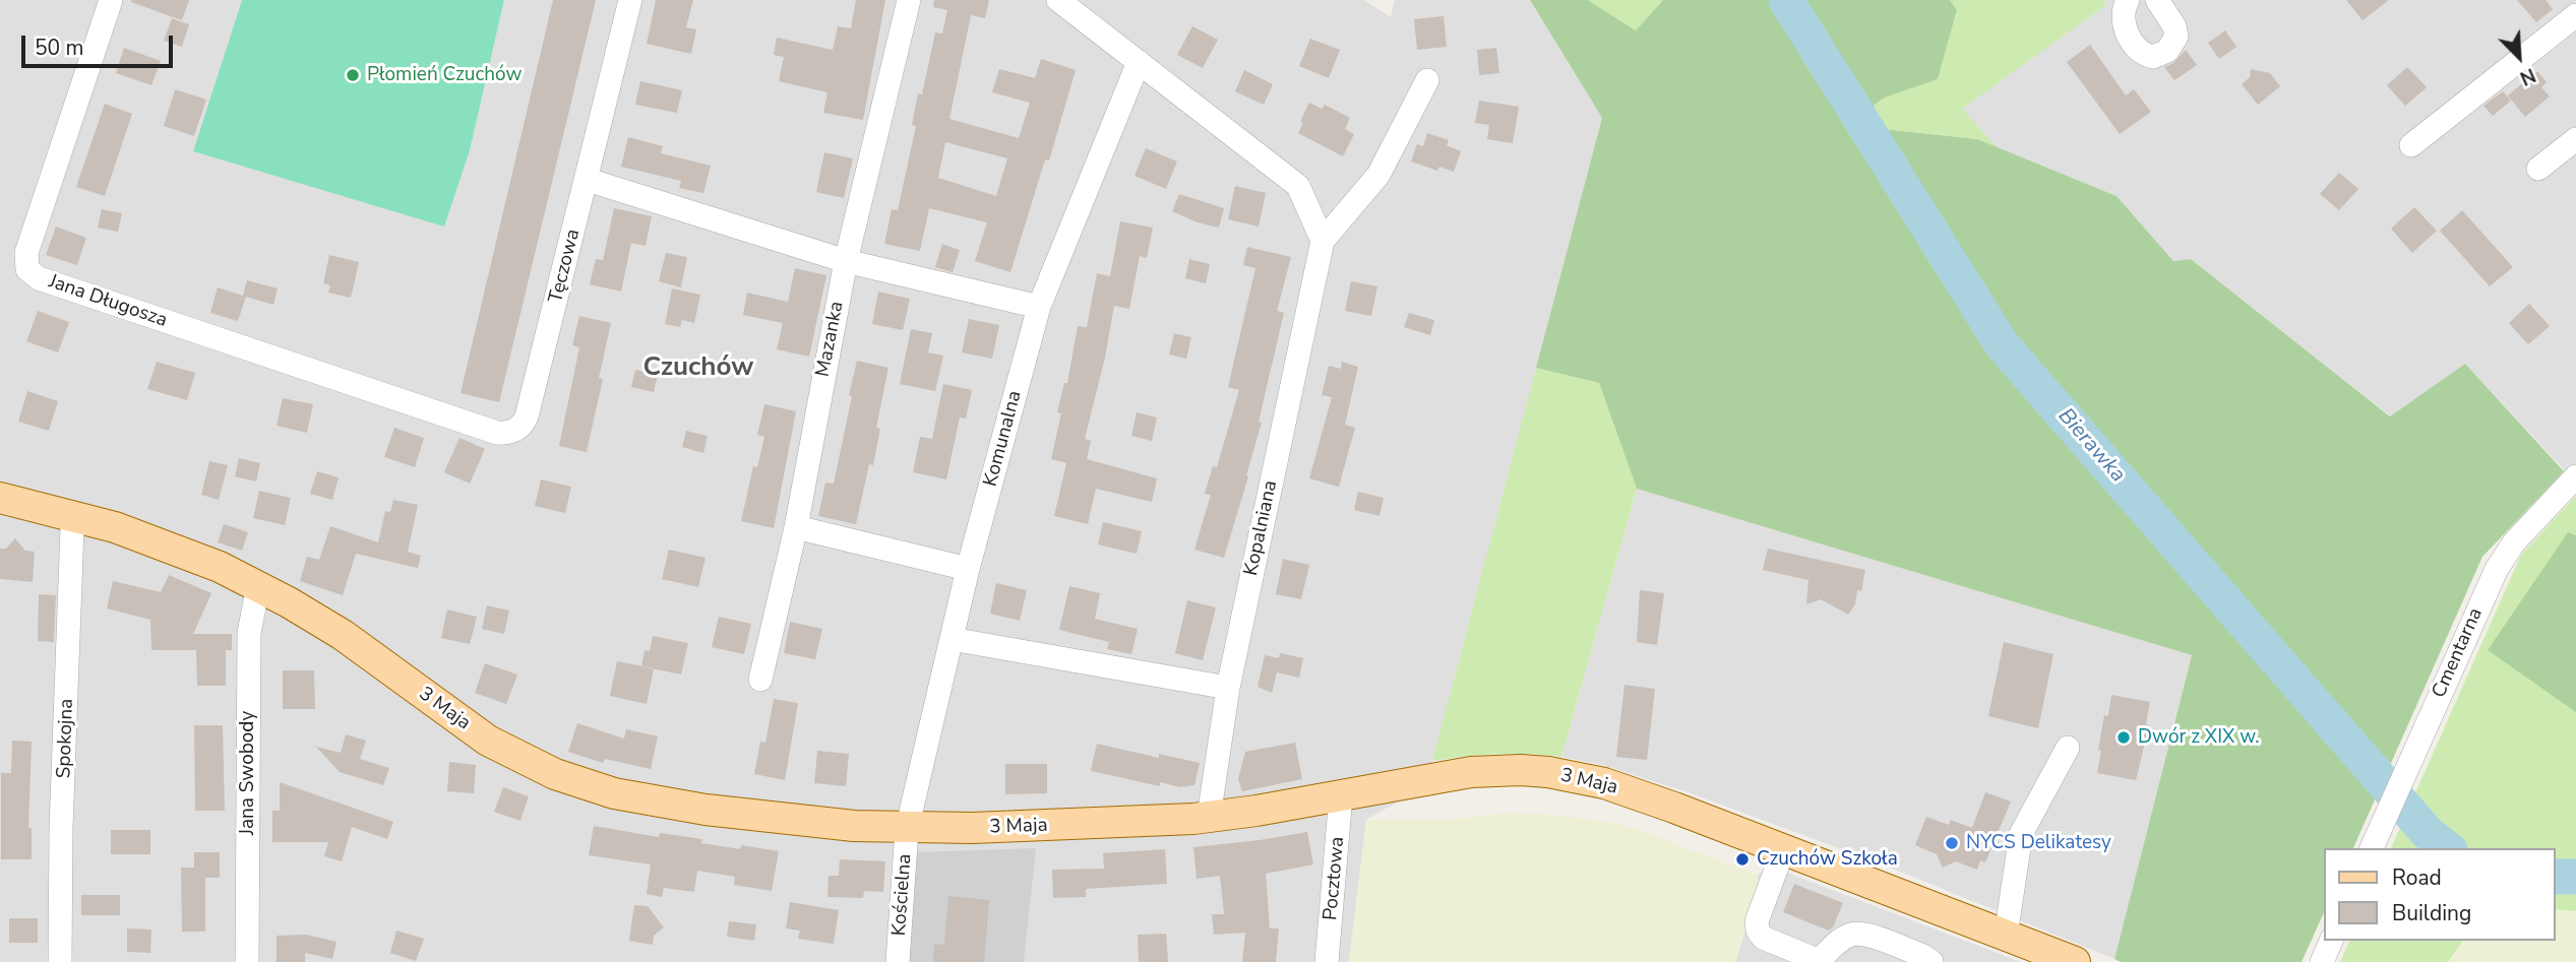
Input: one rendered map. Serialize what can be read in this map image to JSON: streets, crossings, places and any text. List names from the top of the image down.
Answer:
{
  "streets": {
    "main road": ["3 Maja"],
    "street": [
      "Tęczowa",
      "Jana Długosza",
      "Mazanka",
      "Komunalna",
      "Kopalniana",
      "Cmentarna",
      "Spokojna",
      "Jana Swobody",
      "Pocztowa",
      "Kościelna"
    ]
  },
  "crossings": [
    ["Tęczowa", "Jana Długosza"],
    ["Komunalna", "3 Maja"],
    ["Komunalna", "Kościelna"],
    ["Kopalniana", "3 Maja"],
    ["3 Maja", "Spokojna"],
    ["3 Maja", "Jana Swobody"],
    ["3 Maja", "Pocztowa"],
    ["3 Maja", "Kościelna"]
  ],
  "districts": ["Czuchów"],
  "water": ["Bierawka"],
  "places": [
    "Płomień Czuchów",
    "Dwór z XIX w.",
    "NYCS Delikatesy",
    "Czuchów Szkoła"
  ],
  "legend": ["Road", "Building"],
  "scale_bar": "50 m",
  "north": "bottom right"
}
